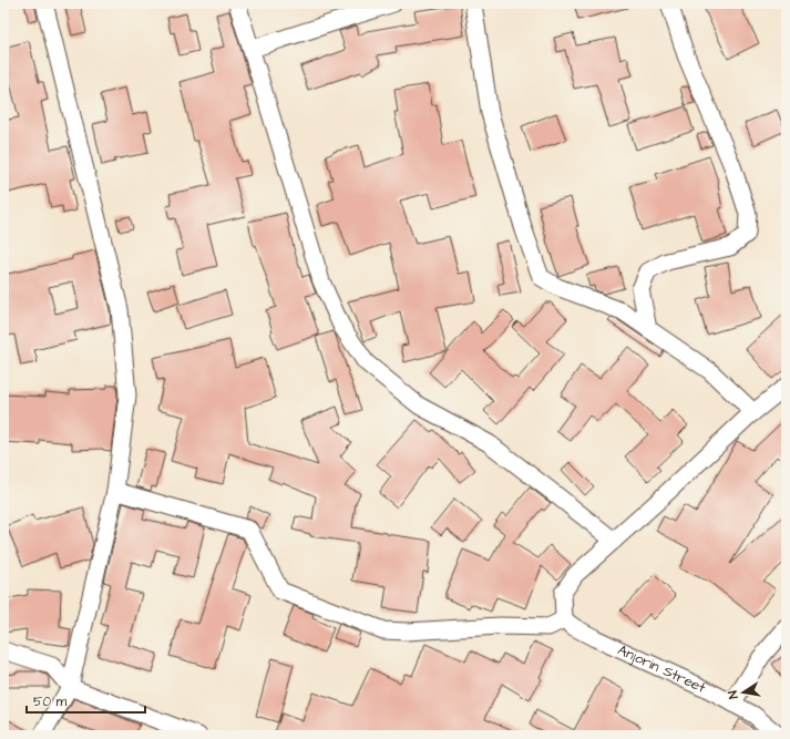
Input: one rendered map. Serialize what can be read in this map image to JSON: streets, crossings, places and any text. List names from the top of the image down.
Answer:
{
  "streets": {
    "street": ["Anjorin Street"]
  },
  "scale_bar": "50 m",
  "north": "left"
}
